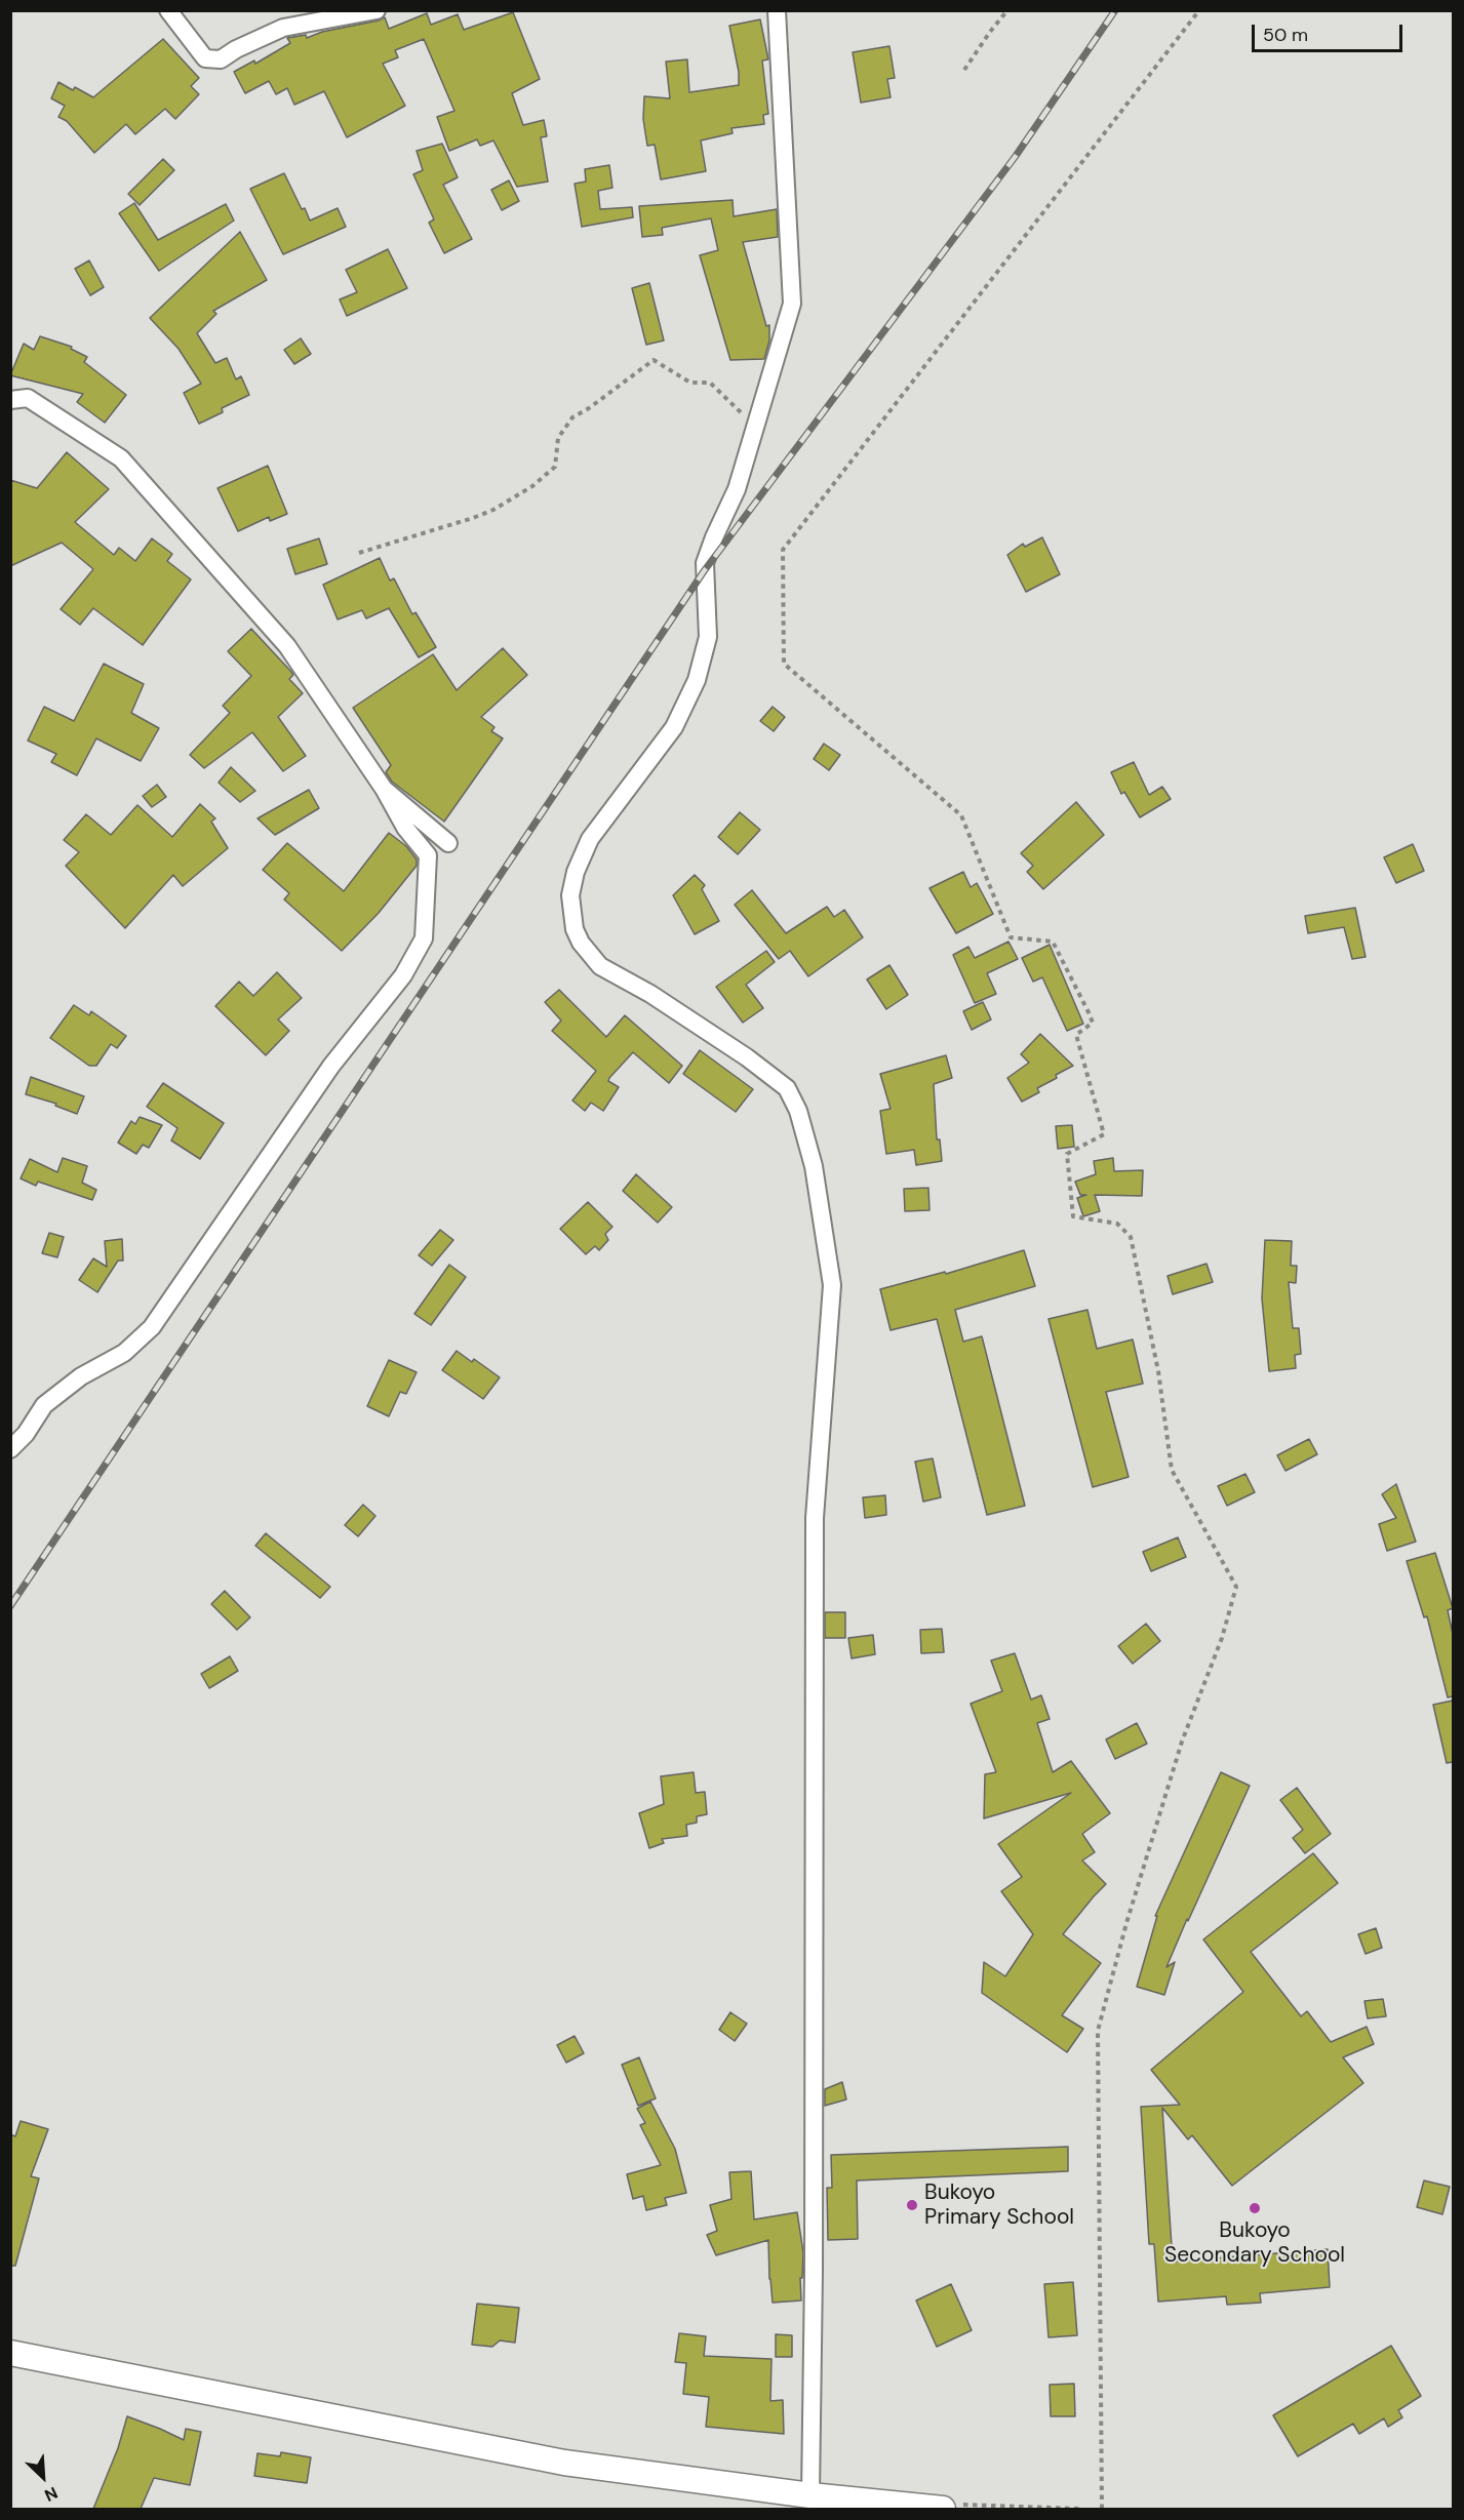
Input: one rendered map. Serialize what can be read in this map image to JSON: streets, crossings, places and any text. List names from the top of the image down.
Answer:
{
  "places": ["Bukoyo Primary School", "Bukoyo Secondary School"],
  "scale_bar": "50 m",
  "north": "bottom right"
}
